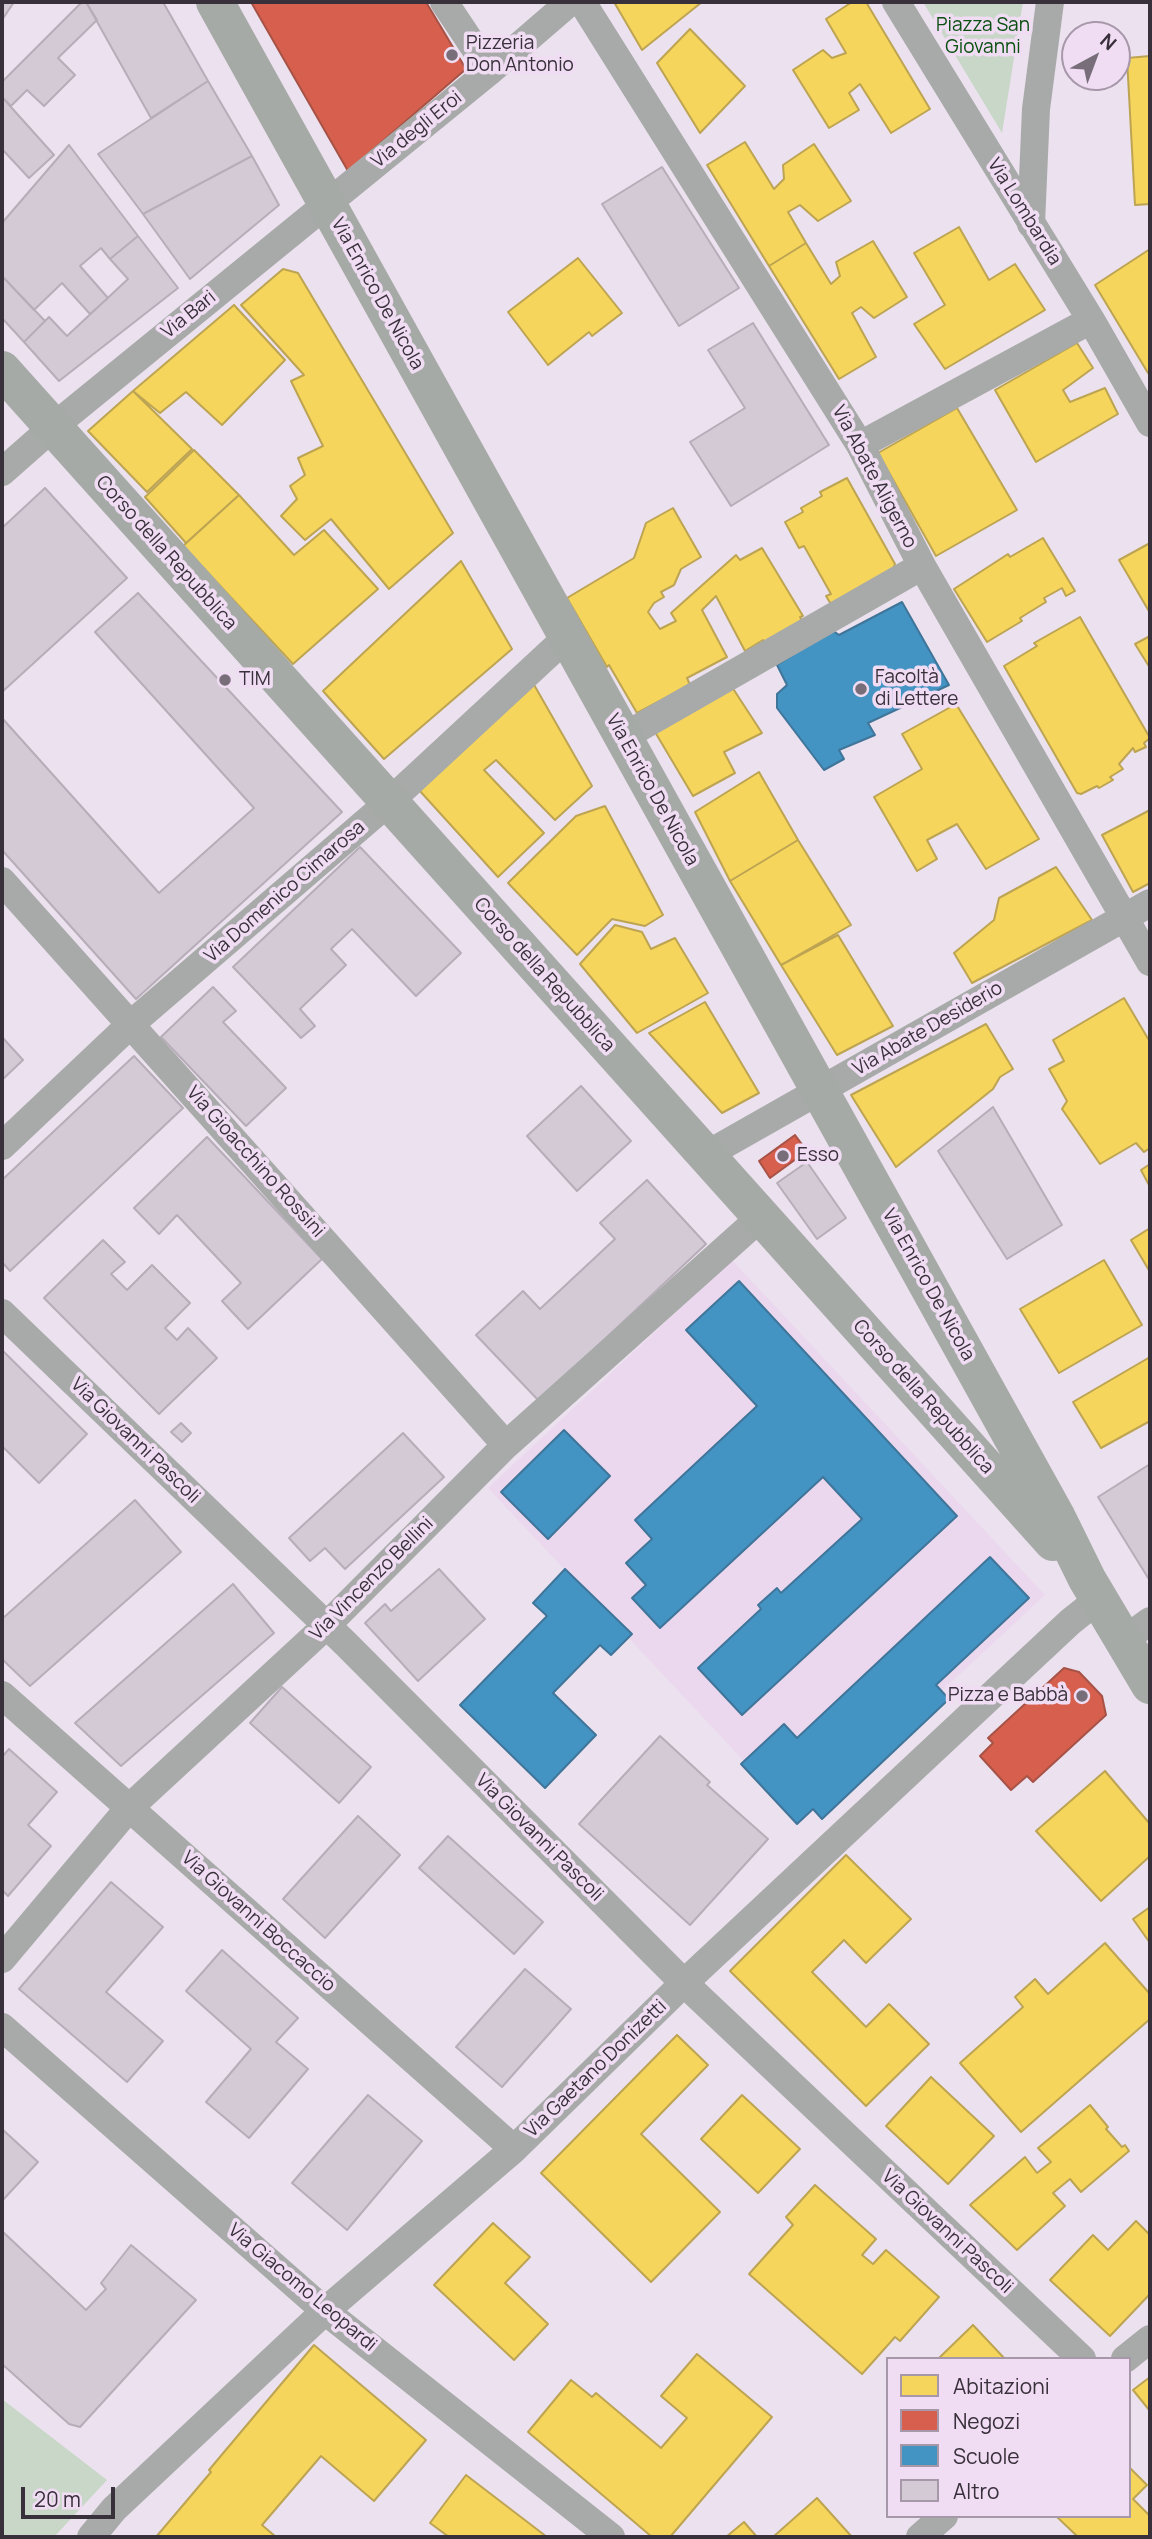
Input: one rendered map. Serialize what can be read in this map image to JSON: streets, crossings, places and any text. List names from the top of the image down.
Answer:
{
  "streets": {
    "main road": ["Via Enrico De Nicola", "Corso della Repubblica"],
    "street": [
      "Via degli Eroi",
      "Via Lombardia",
      "Via Bari",
      "Via Abate Aligerno",
      "Via Domenico Cimarosa",
      "Via Abate Desiderio",
      "Via Gioacchino Rossini",
      "Via Giovanni Pascoli",
      "Via Vincenzo Bellini",
      "Via Giovanni Boccaccio",
      "Via Gaetano Donizetti",
      "Via Giacomo Leopardi"
    ]
  },
  "crossings": [
    ["Via degli Eroi", "Via Enrico De Nicola"],
    ["Via degli Eroi", "Via Bari"],
    ["Via Enrico De Nicola", "Via Bari"],
    ["Via Enrico De Nicola", "Corso della Repubblica"],
    ["Via Enrico De Nicola", "Via Domenico Cimarosa"],
    ["Via Enrico De Nicola", "Via Abate Desiderio"],
    ["Via Enrico De Nicola", "Via Gaetano Donizetti"],
    ["Via Bari", "Corso della Repubblica"],
    ["Via Abate Aligerno", "Via Abate Desiderio"],
    ["Corso della Repubblica", "Via Domenico Cimarosa"],
    ["Corso della Repubblica", "Via Abate Desiderio"],
    ["Corso della Repubblica", "Via Vincenzo Bellini"],
    ["Corso della Repubblica", "Via Gaetano Donizetti"],
    ["Via Domenico Cimarosa", "Via Gioacchino Rossini"],
    ["Via Gioacchino Rossini", "Via Vincenzo Bellini"],
    ["Via Giovanni Pascoli", "Via Vincenzo Bellini"],
    ["Via Giovanni Pascoli", "Via Gaetano Donizetti"],
    ["Via Vincenzo Bellini", "Via Giovanni Boccaccio"],
    ["Via Giovanni Boccaccio", "Via Gaetano Donizetti"],
    ["Via Gaetano Donizetti", "Via Giacomo Leopardi"]
  ],
  "parks": ["Piazza San Giovanni"],
  "places": [
    "Pizzeria Don Antonio",
    "TIM",
    "Facoltà di Lettere",
    "Esso",
    "Pizza e Babbà"
  ],
  "legend": [
    "Abitazioni",
    "Negozi",
    "Scuole",
    "Altro"
  ],
  "scale_bar": "20 m",
  "north": "top right"
}
